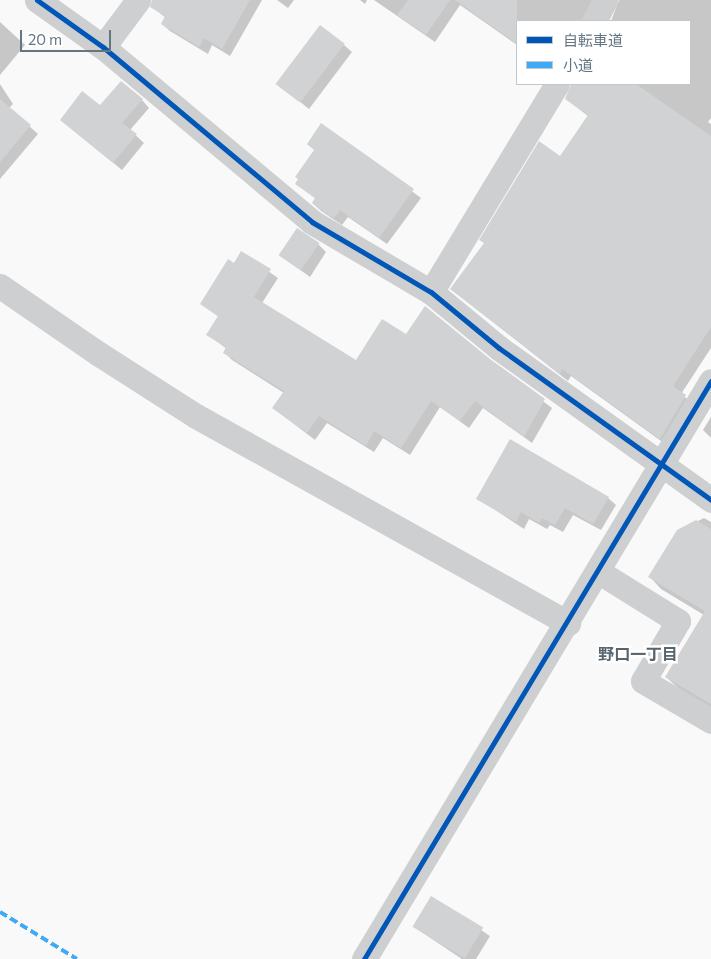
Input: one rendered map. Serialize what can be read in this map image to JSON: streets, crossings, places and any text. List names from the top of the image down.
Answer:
{
  "districts": ["野口一丁目"],
  "legend": ["自転車道", "小道"],
  "scale_bar": "20 m"
}
